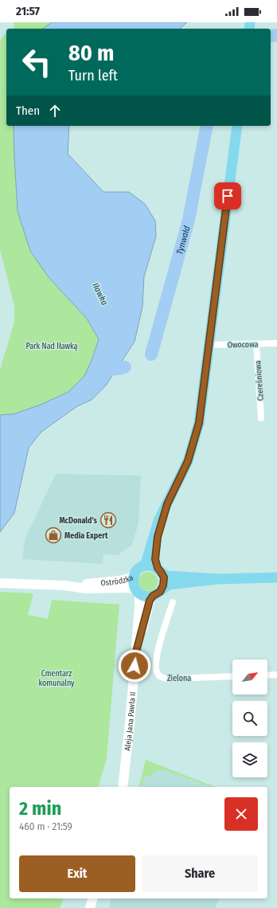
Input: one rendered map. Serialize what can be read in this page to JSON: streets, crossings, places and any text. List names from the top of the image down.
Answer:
{
  "streets": {
    "main road": ["Ostródzka", "Aleja Jana Pawła II"],
    "street": ["Owocowa", "Czereśniowa", "Zielona"]
  },
  "crossings": [
    ["Owocowa", "Czereśniowa"],
    ["Ostródzka", "Aleja Jana Pawła II"]
  ],
  "water": ["Tynwałd", "Iławka"],
  "parks": ["Park Nad Iławką", "Cmentarz komunalny"],
  "places": {
    "restaurant": ["McDonald's"],
    "shop": ["Media Expert"]
  },
  "north": "top right",
  "page": {
    "status": "21:57",
    "turn": ["80 m", "Turn left"],
    "then": "Then",
    "heading": ["2 min", "460 m · 21:59"],
    "buttons": ["Exit", "Share"]
  }
}
